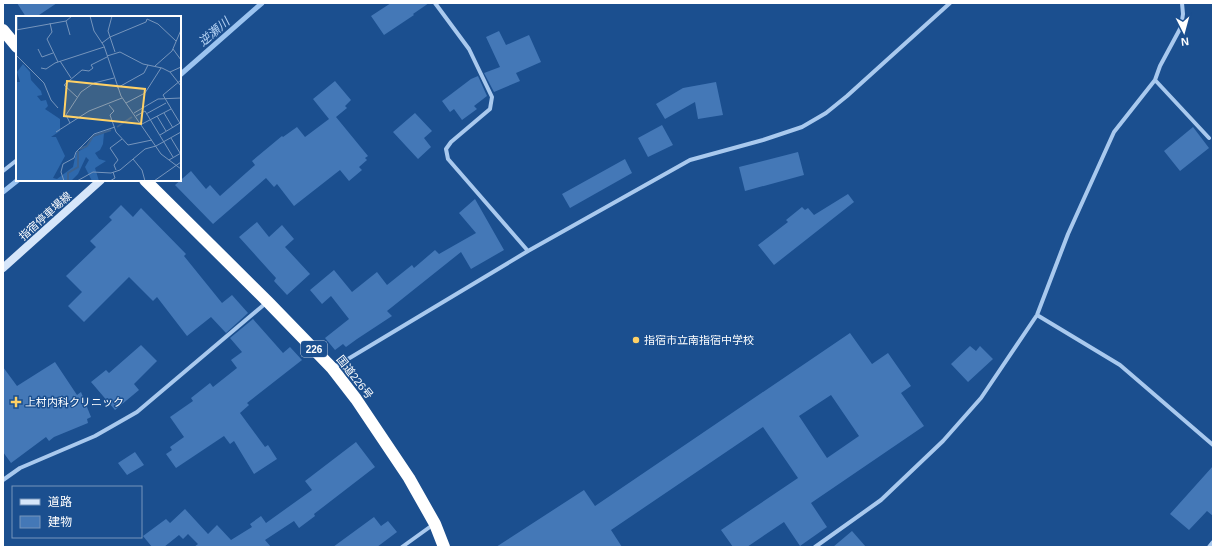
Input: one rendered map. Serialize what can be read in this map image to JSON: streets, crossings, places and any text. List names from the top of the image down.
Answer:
{
  "streets": {
    "highway": ["226", "国道226号"],
    "main road": ["指宿停車場線"]
  },
  "water": ["逆瀬川"],
  "places": {
    "other": ["指宿市立南指宿中学校"],
    "health": ["上村内科クリニック"]
  },
  "legend": ["道路", "建物"],
  "north": "bottom"
}
